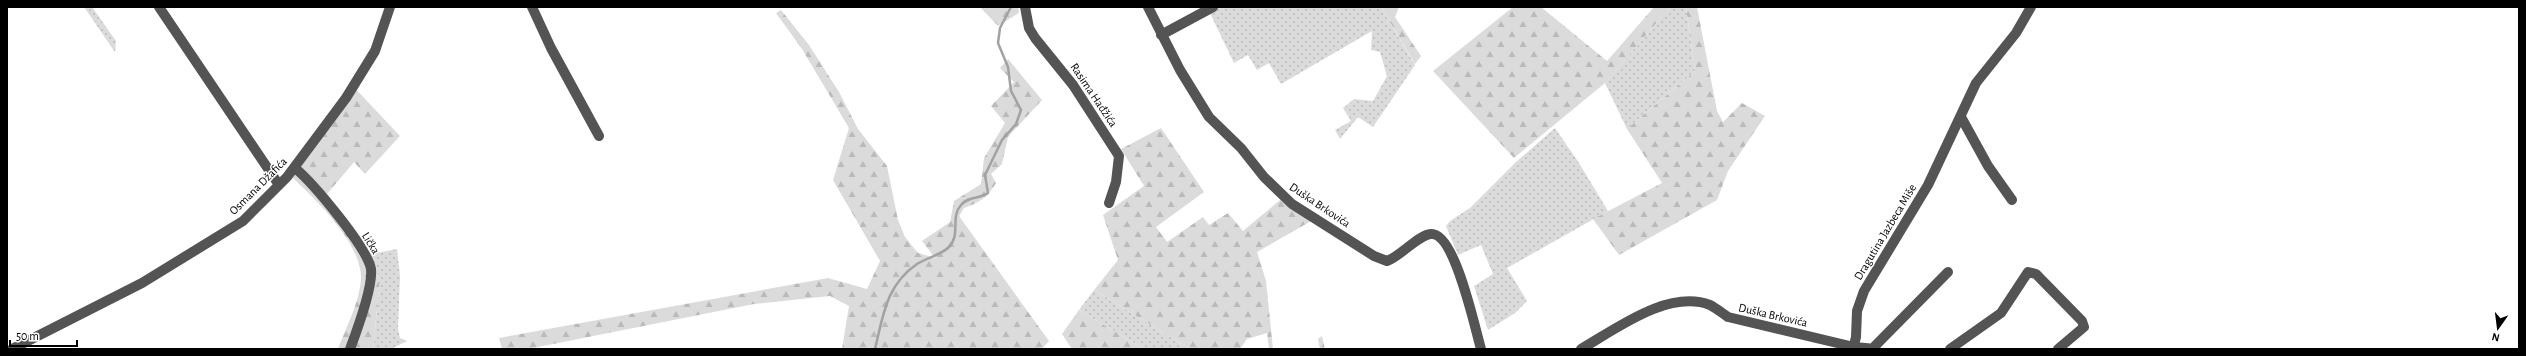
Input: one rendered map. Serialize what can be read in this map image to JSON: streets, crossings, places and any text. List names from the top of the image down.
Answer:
{
  "streets": {
    "street": [
      "Rasima Hađžića",
      "Osmana Džafića",
      "Duška Brkovića",
      "Dragutina Jazbeca Miše",
      "Lička"
    ]
  },
  "crossings": [
    ["Osmana Džafića", "Lička"],
    ["Duška Brkovića", "Dragutina Jazbeca Miše"]
  ],
  "scale_bar": "50 m",
  "north": "bottom"
}
